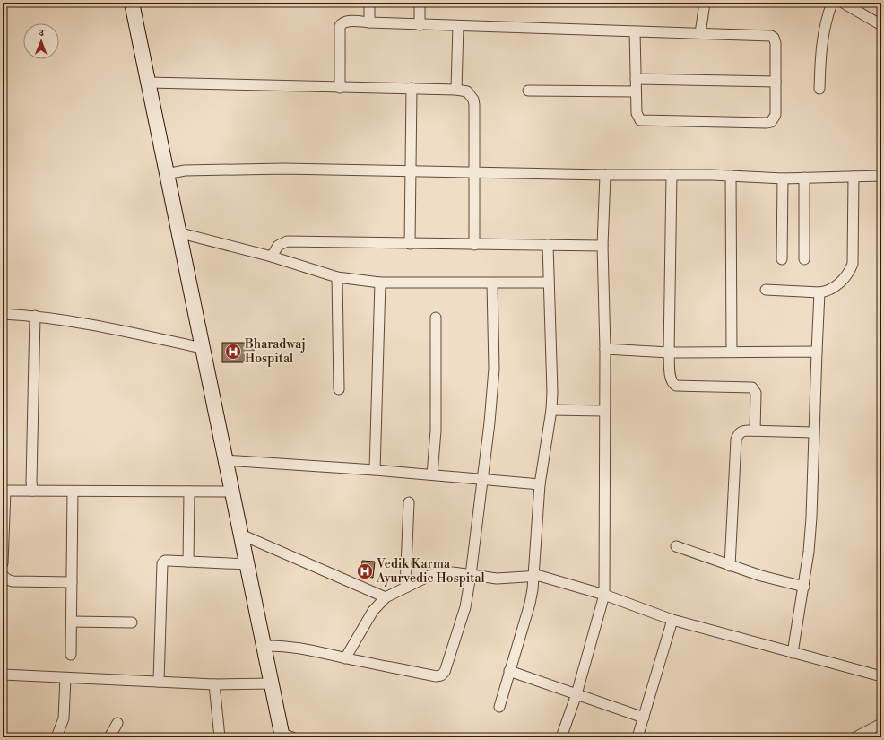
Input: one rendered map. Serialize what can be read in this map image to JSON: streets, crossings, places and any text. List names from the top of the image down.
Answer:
{
  "places": {
    "hospital": ["Bharadwaj Hospital", "Vedik Karma Ayurvedic Hospital"]
  },
  "north": "top"
}
